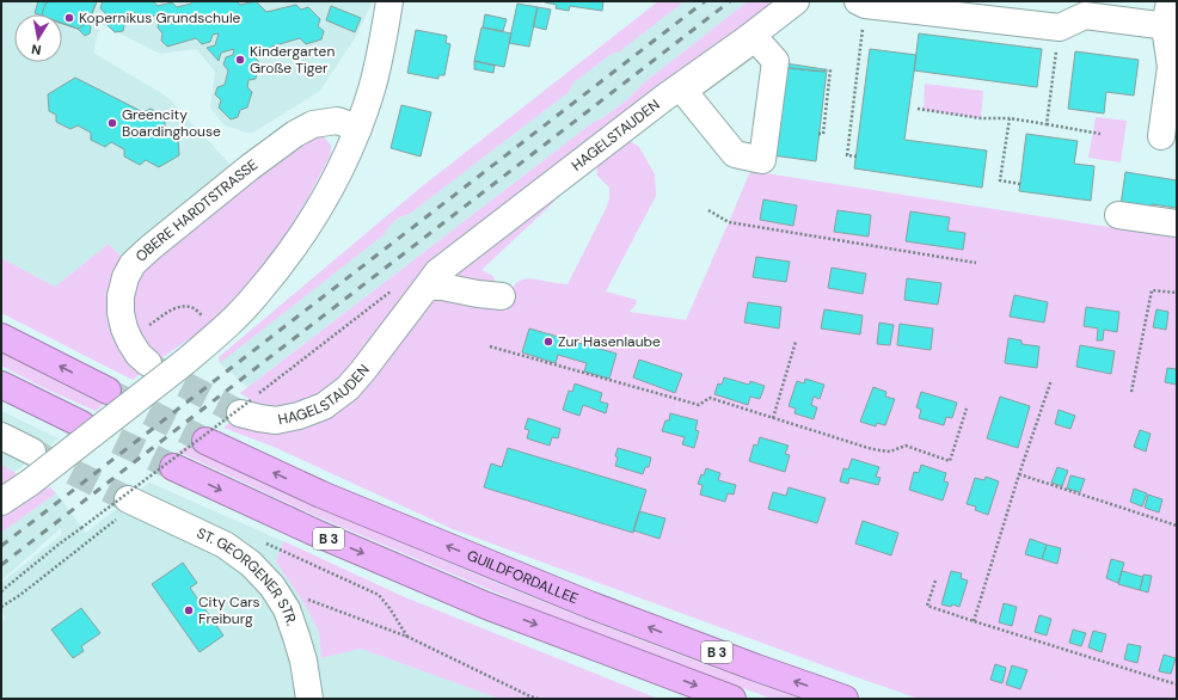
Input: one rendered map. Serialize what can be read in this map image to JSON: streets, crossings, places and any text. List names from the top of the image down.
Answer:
{
  "streets": {
    "highway": ["B 3", "GUILDFORDALLEE"],
    "street": ["HAGELSTAUDEN", "OBERE HARDTSTRASSE", "ST. GEORGENER STR."]
  },
  "places": [
    "Kopernikus Grundschule",
    "Kindergarten Große Tiger",
    "Greencity Boardinghouse",
    "Zur Hasenlaube",
    "City Cars Freiburg"
  ],
  "north": "bottom"
}
